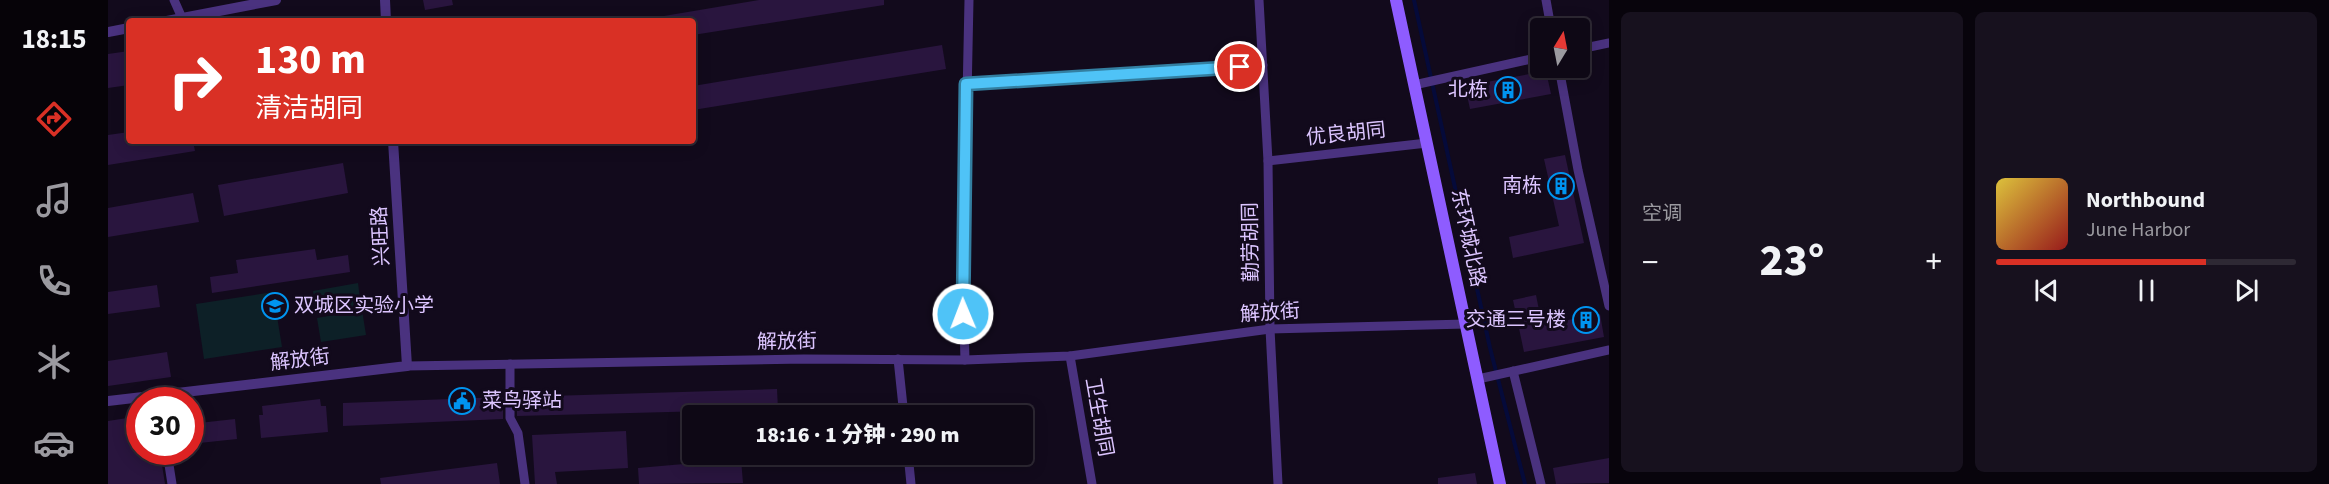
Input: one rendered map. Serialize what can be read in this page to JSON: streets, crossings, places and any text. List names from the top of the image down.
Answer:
{
  "streets": {
    "main road": ["东环城北路"],
    "street": [
      "优良胡同",
      "兴旺路",
      "勤劳胡同",
      "解放街",
      "卫生胡同"
    ]
  },
  "crossings": [
    ["优良胡同", "东环城北路"],
    ["优良胡同", "勤劳胡同"],
    ["兴旺路", "解放街"],
    ["东环城北路", "解放街"],
    ["勤劳胡同", "解放街"],
    ["解放街", "卫生胡同"]
  ],
  "places": {
    "building": ["北栋", "南栋", "交通三号楼"],
    "school or university": ["双城区实验小学"],
    "public building": ["菜鸟驿站"]
  },
  "north": "top",
  "page": {
    "tabs": "18:15",
    "tile": "空调",
    "turn": ["130 m", "清洁胡同"],
    "song": ["Northbound", "June Harbor"],
    "heat": ["−", "23°", "+"],
    "limit": "30",
    "trip": "18:16 · 1 分钟 · 290 m"
  }
}
